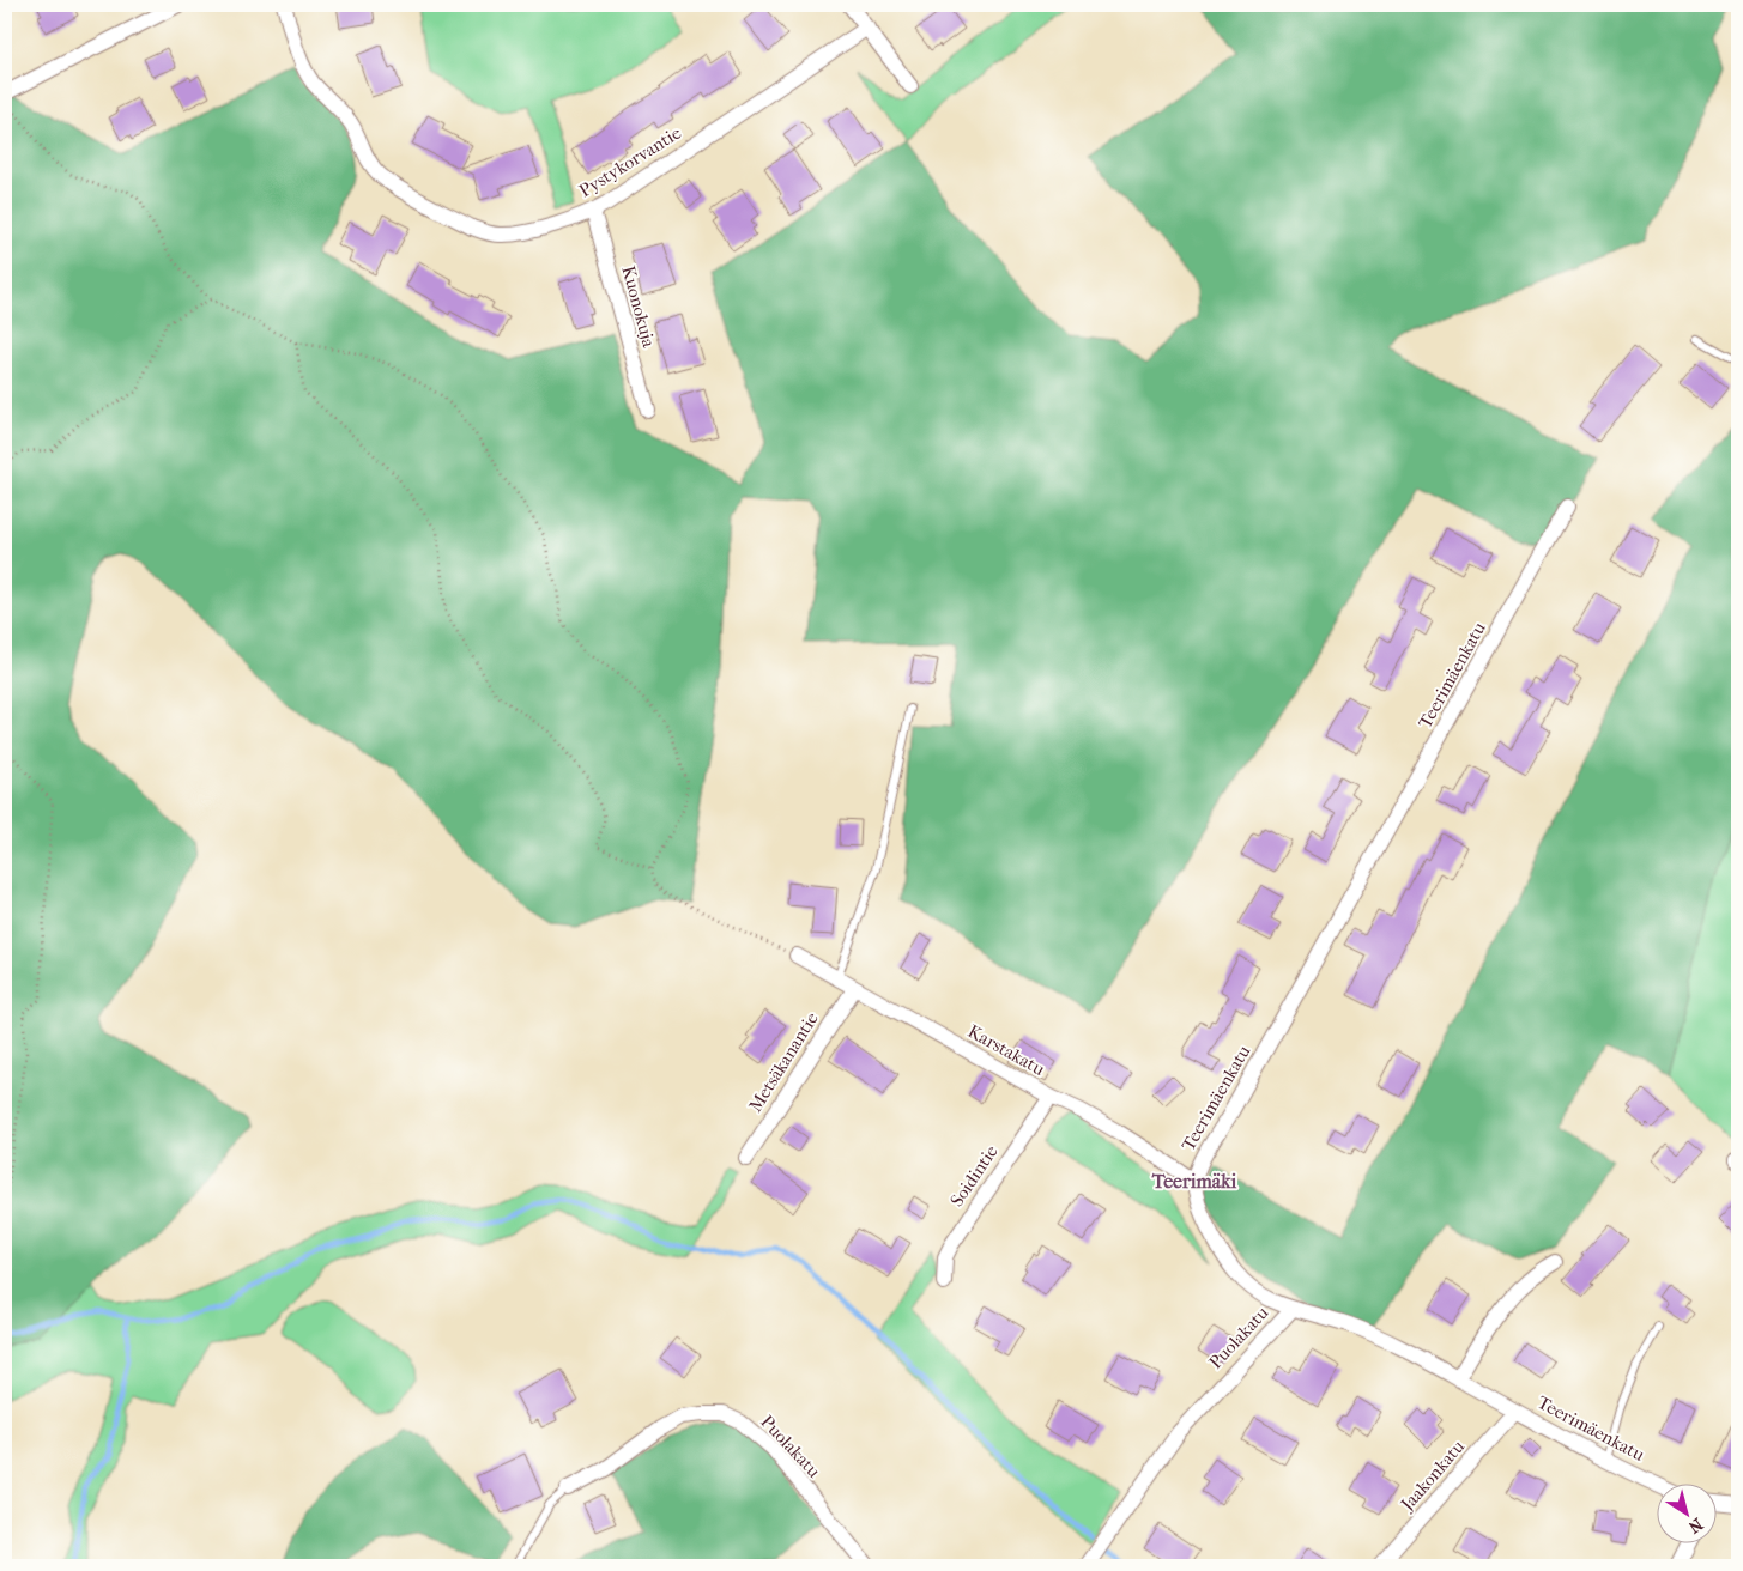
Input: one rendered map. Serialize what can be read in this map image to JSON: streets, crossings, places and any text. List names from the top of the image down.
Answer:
{
  "streets": {
    "street": [
      "Pystykorvantie",
      "Kuonokuja",
      "Teerimäenkatu",
      "Karstakatu",
      "Metsäkanantie",
      "Soidintie",
      "Puolakatu",
      "Jaakonkatu"
    ]
  },
  "crossings": [
    ["Pystykorvantie", "Kuonokuja"],
    ["Teerimäenkatu", "Karstakatu"],
    ["Teerimäenkatu", "Puolakatu"],
    ["Teerimäenkatu", "Jaakonkatu"],
    ["Karstakatu", "Metsäkanantie"],
    ["Karstakatu", "Soidintie"]
  ],
  "districts": ["Teerimäki"],
  "north": "bottom right"
}
